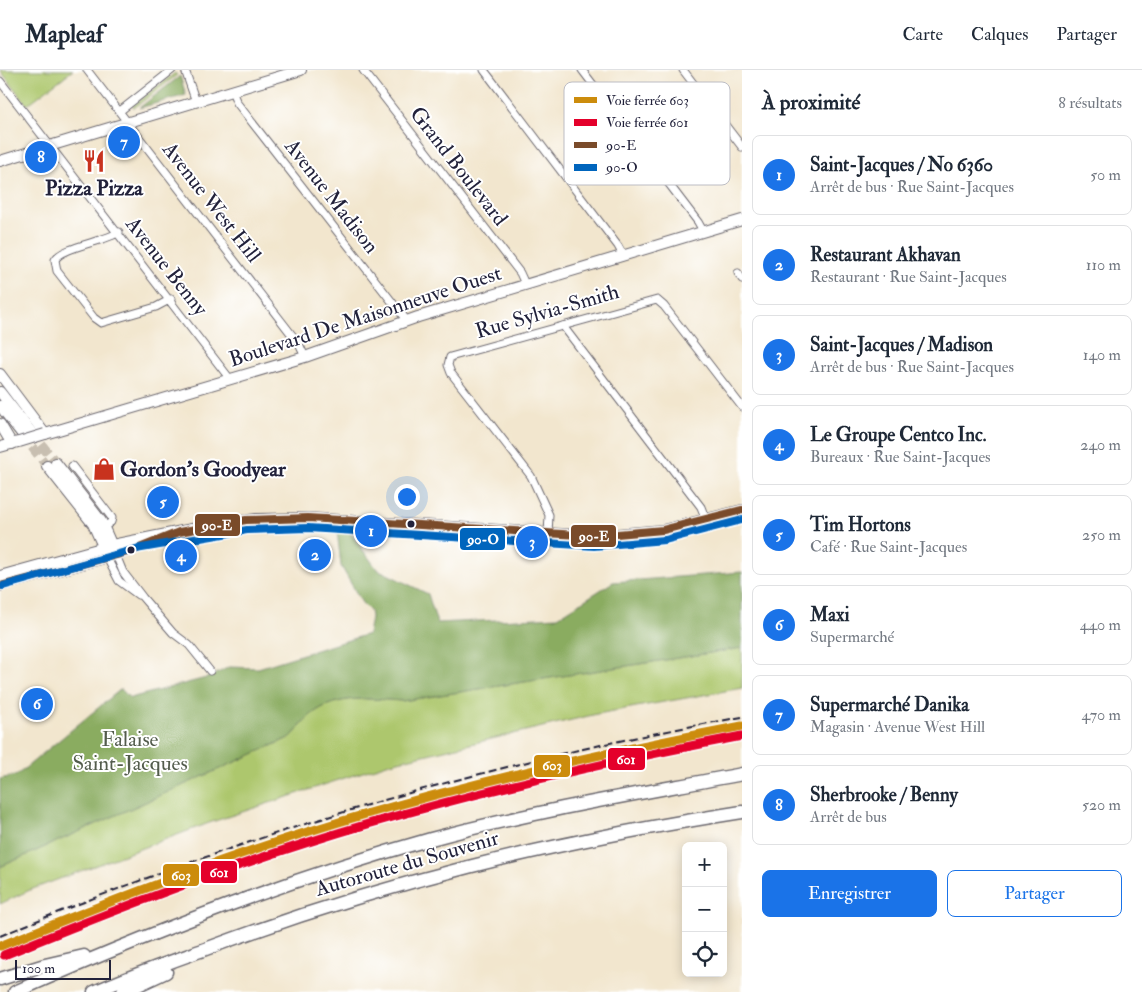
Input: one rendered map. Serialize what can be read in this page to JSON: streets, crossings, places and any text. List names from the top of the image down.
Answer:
{
  "streets": {
    "highway": ["Autoroute du Souvenir"],
    "main road": ["Boulevard De Maisonneuve Ouest"],
    "street": [
      "Grand Boulevard",
      "Avenue Madison",
      "Avenue West Hill",
      "Avenue Benny",
      "Rue Sylvia-Smith"
    ]
  },
  "crossings": [
    ["Grand Boulevard", "Boulevard De Maisonneuve Ouest"],
    ["Avenue Madison", "Boulevard De Maisonneuve Ouest"],
    ["Avenue West Hill", "Boulevard De Maisonneuve Ouest"],
    ["Avenue Benny", "Boulevard De Maisonneuve Ouest"]
  ],
  "parks": ["Falaise Saint-Jacques"],
  "places": {
    "restaurant": ["Pizza Pizza"],
    "shop": ["Gordon's Goodyear"]
  },
  "lines": [
    "transit line 90-E",
    "transit line 90-O",
    "rail line 603",
    "rail line 601"
  ],
  "legend": [
    "Voie ferrée 603",
    "Voie ferrée 601",
    "90-E",
    "90-O"
  ],
  "scale_bar": "100 m",
  "page": {
    "header": "Mapleaf",
    "nav": ["Carte", "Calques", "Partager"],
    "heading": ["À proximité", "8 résultats"],
    "pins": [
      "7",
      "8",
      "5",
      "1",
      "3",
      "2",
      "4",
      "6"
    ],
    "list": [
      {
        "mark": "1",
        "name": "Saint-Jacques / No 6360",
        "note": "Arrêt de bus · Rue Saint-Jacques",
        "value": "50 m"
      },
      {
        "mark": "2",
        "name": "Restaurant Akhavan",
        "note": "Restaurant · Rue Saint-Jacques",
        "value": "110 m"
      },
      {
        "mark": "3",
        "name": "Saint-Jacques / Madison",
        "note": "Arrêt de bus · Rue Saint-Jacques",
        "value": "140 m"
      },
      {
        "mark": "4",
        "name": "Le Groupe Centco Inc.",
        "note": "Bureaux · Rue Saint-Jacques",
        "value": "240 m"
      },
      {
        "mark": "5",
        "name": "Tim Hortons",
        "note": "Café · Rue Saint-Jacques",
        "value": "250 m"
      },
      {
        "mark": "6",
        "name": "Maxi",
        "note": "Supermarché",
        "value": "440 m"
      },
      {
        "mark": "7",
        "name": "Supermarché Danika",
        "note": "Magasin · Avenue West Hill",
        "value": "470 m"
      },
      {
        "mark": "8",
        "name": "Sherbrooke / Benny",
        "note": "Arrêt de bus",
        "value": "520 m"
      }
    ],
    "map_buttons": ["+", "−"],
    "buttons": ["Enregistrer", "Partager"],
    "scale": "100 m"
  }
}
